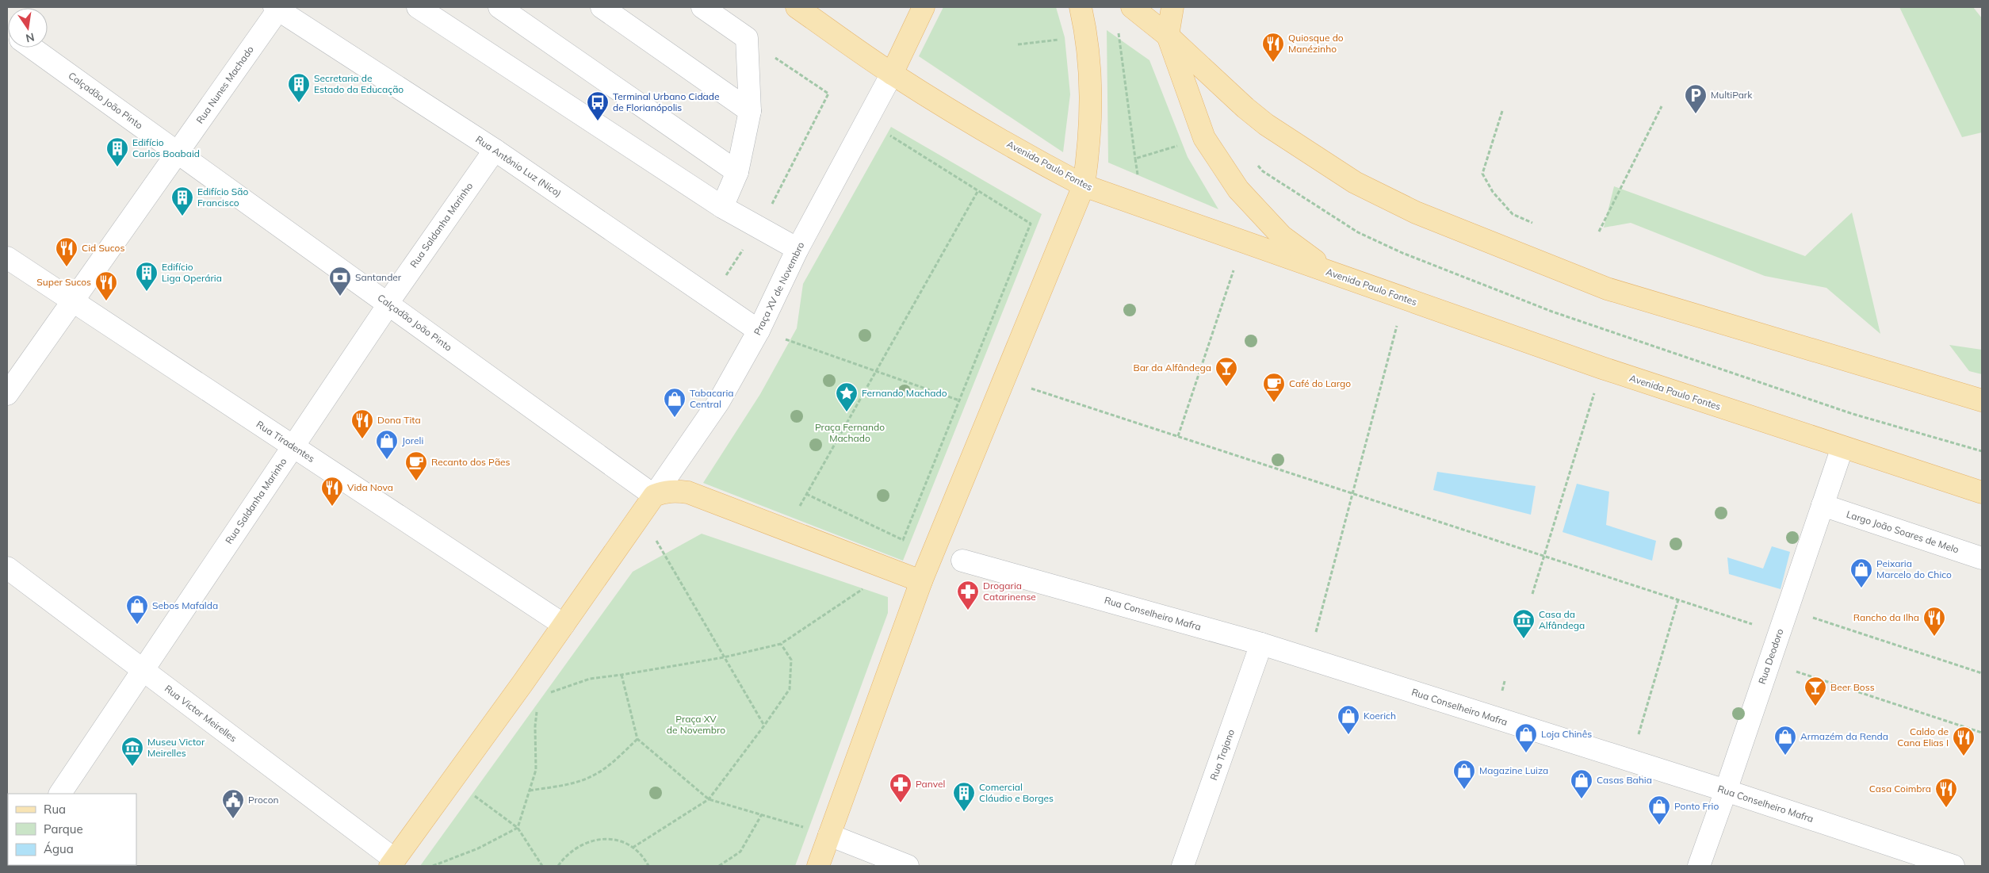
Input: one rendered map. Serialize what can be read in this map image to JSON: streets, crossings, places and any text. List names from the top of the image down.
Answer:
{
  "streets": {
    "main road": ["Avenida Paulo Fontes", "Praça XV de Novembro"],
    "street": [
      "Rua Nunes Machado",
      "Calçadão João Pinto",
      "Rua Antônio Luz (Nico)",
      "Rua Saldanha Marinho",
      "Rua Tiradentes",
      "Largo João Soares de Melo",
      "Rua Conselheiro Mafra",
      "Rua Deodoro",
      "Rua Victor Meirelles",
      "Rua Trajano"
    ]
  },
  "crossings": [
    ["Rua Nunes Machado", "Calçadão João Pinto"],
    ["Rua Nunes Machado", "Rua Antônio Luz (Nico)"],
    ["Rua Nunes Machado", "Rua Tiradentes"],
    ["Calçadão João Pinto", "Rua Saldanha Marinho"],
    ["Calçadão João Pinto", "Praça XV de Novembro"],
    ["Avenida Paulo Fontes", "Praça XV de Novembro"],
    ["Avenida Paulo Fontes", "Rua Deodoro"],
    ["Rua Antônio Luz (Nico)", "Rua Saldanha Marinho"],
    ["Rua Antônio Luz (Nico)", "Praça XV de Novembro"],
    ["Rua Saldanha Marinho", "Rua Tiradentes"],
    ["Rua Saldanha Marinho", "Rua Victor Meirelles"],
    ["Praça XV de Novembro", "Rua Tiradentes"],
    ["Praça XV de Novembro", "Rua Victor Meirelles"],
    ["Largo João Soares de Melo", "Rua Deodoro"],
    ["Rua Conselheiro Mafra", "Rua Deodoro"],
    ["Rua Conselheiro Mafra", "Rua Trajano"]
  ],
  "parks": ["Praça Fernando Machado", "Praça XV de Novembro"],
  "places": {
    "restaurant": [
      "Quiosque do Manézinho",
      "Cid Sucos",
      "Super Sucos",
      "Dona Tita",
      "Vida Nova",
      "Rancho da Ilha",
      "Caldo de Cana Elias I",
      "Casa Coimbra"
    ],
    "building": [
      "Secretaria de Estado da Educação",
      "Edifício Carlos Boabaid",
      "Edifício São Francisco",
      "Edifício Liga Operária",
      "Comercial Cláudio e Borges"
    ],
    "parking": ["MultiPark"],
    "bus stop": ["Terminal Urbano Cidade de Florianópolis"],
    "bank": ["Santander"],
    "bar": ["Bar da Alfândega", "Beer Boss"],
    "cafe": ["Café do Largo", "Recanto dos Pães"],
    "place": ["Fernando Machado"],
    "shop": [
      "Tabacaria Central",
      "Joreli",
      "Peixaria Marcelo do Chico",
      "Sebos Mafalda",
      "Koerich",
      "Loja Chinês",
      "Armazém da Renda",
      "Magazine Luiza",
      "Casas Bahia",
      "Ponto Frio"
    ],
    "pharmacy": ["Drogaria Catarinense", "Panvel"],
    "museum": ["Casa da Alfândega", "Museu Victor Meirelles"],
    "public building": ["Procon"]
  },
  "legend": ["Rua", "Parque", "Água"],
  "north": "bottom"
}
